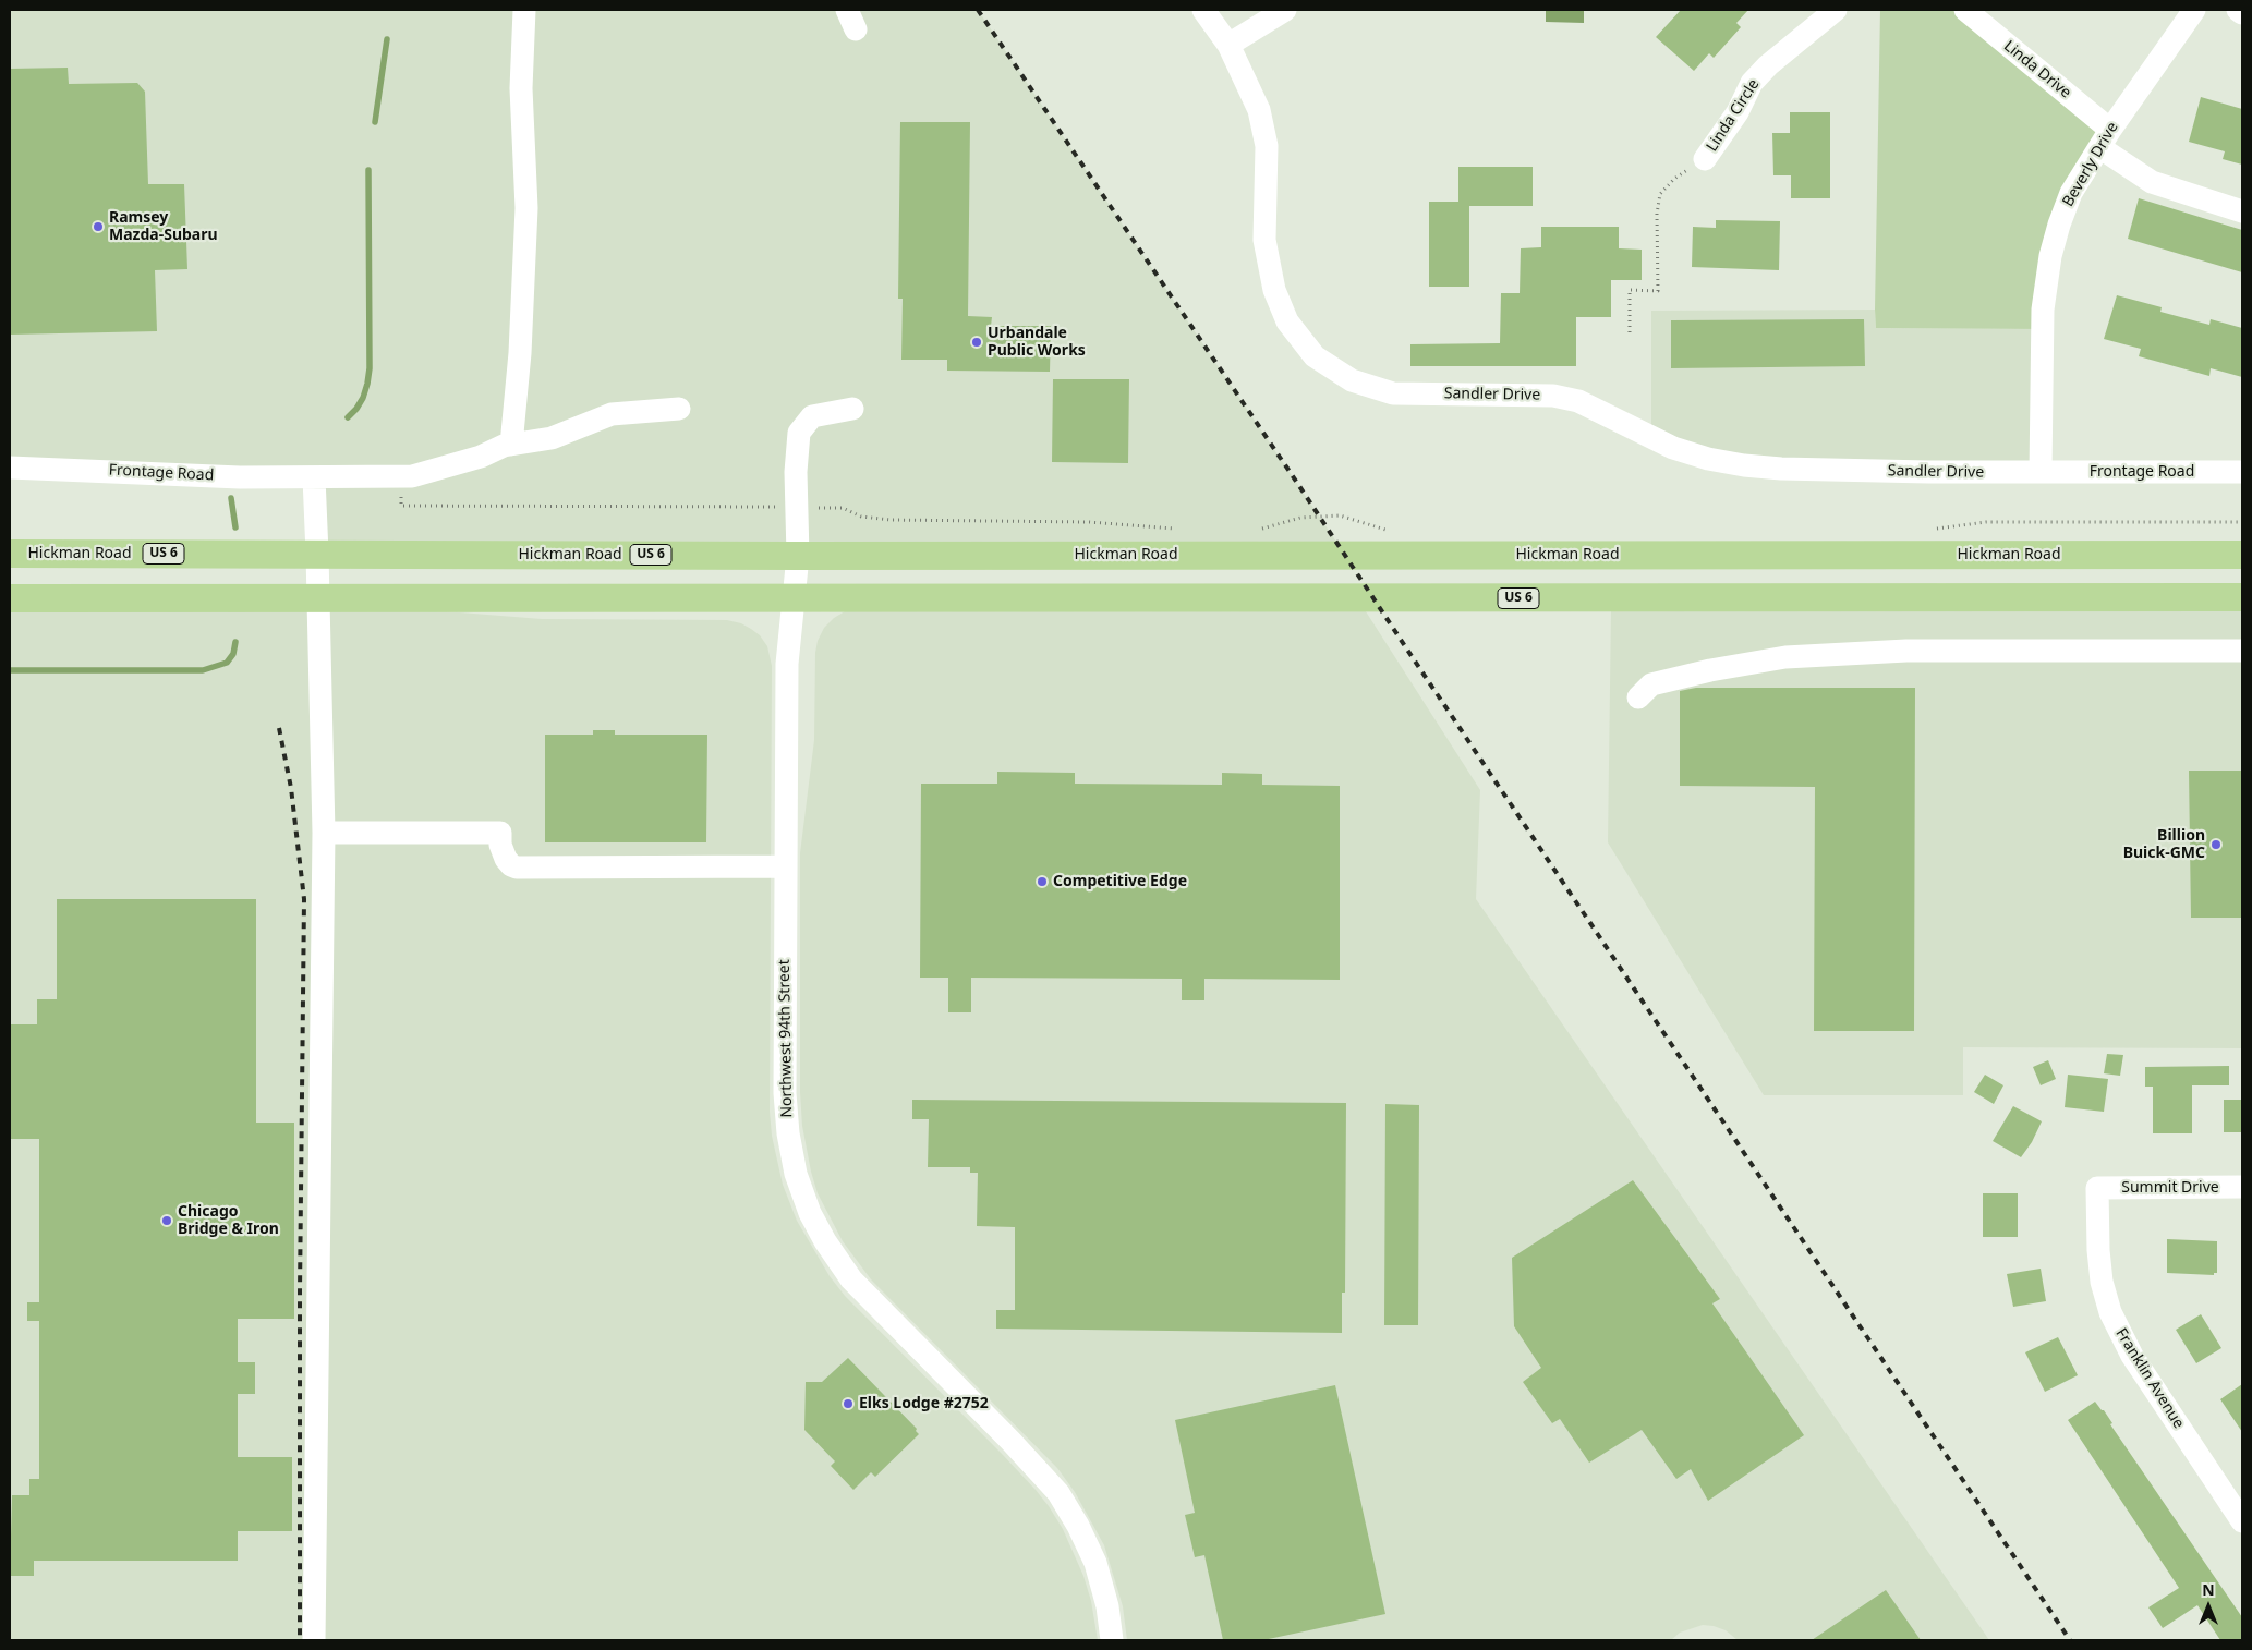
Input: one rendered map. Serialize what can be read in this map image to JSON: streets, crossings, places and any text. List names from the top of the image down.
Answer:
{
  "streets": {
    "main road": ["Hickman Road", "US 6"],
    "street": [
      "Linda Drive",
      "Linda Circle",
      "Beverly Drive",
      "Sandler Drive",
      "Frontage Road",
      "Northwest 94th Street",
      "Summit Drive",
      "Franklin Avenue"
    ]
  },
  "crossings": [
    ["Linda Drive", "Beverly Drive"],
    ["Beverly Drive", "Sandler Drive"],
    ["Beverly Drive", "Frontage Road"],
    ["Sandler Drive", "Frontage Road"],
    ["Hickman Road", "Northwest 94th Street"],
    ["US 6", "Northwest 94th Street"],
    ["Summit Drive", "Franklin Avenue"]
  ],
  "places": [
    "Ramsey Mazda-Subaru",
    "Urbandale Public Works",
    "Billion Buick-GMC",
    "Competitive Edge",
    "Chicago Bridge & Iron",
    "Elks Lodge #2752"
  ],
  "north": "top"
}
